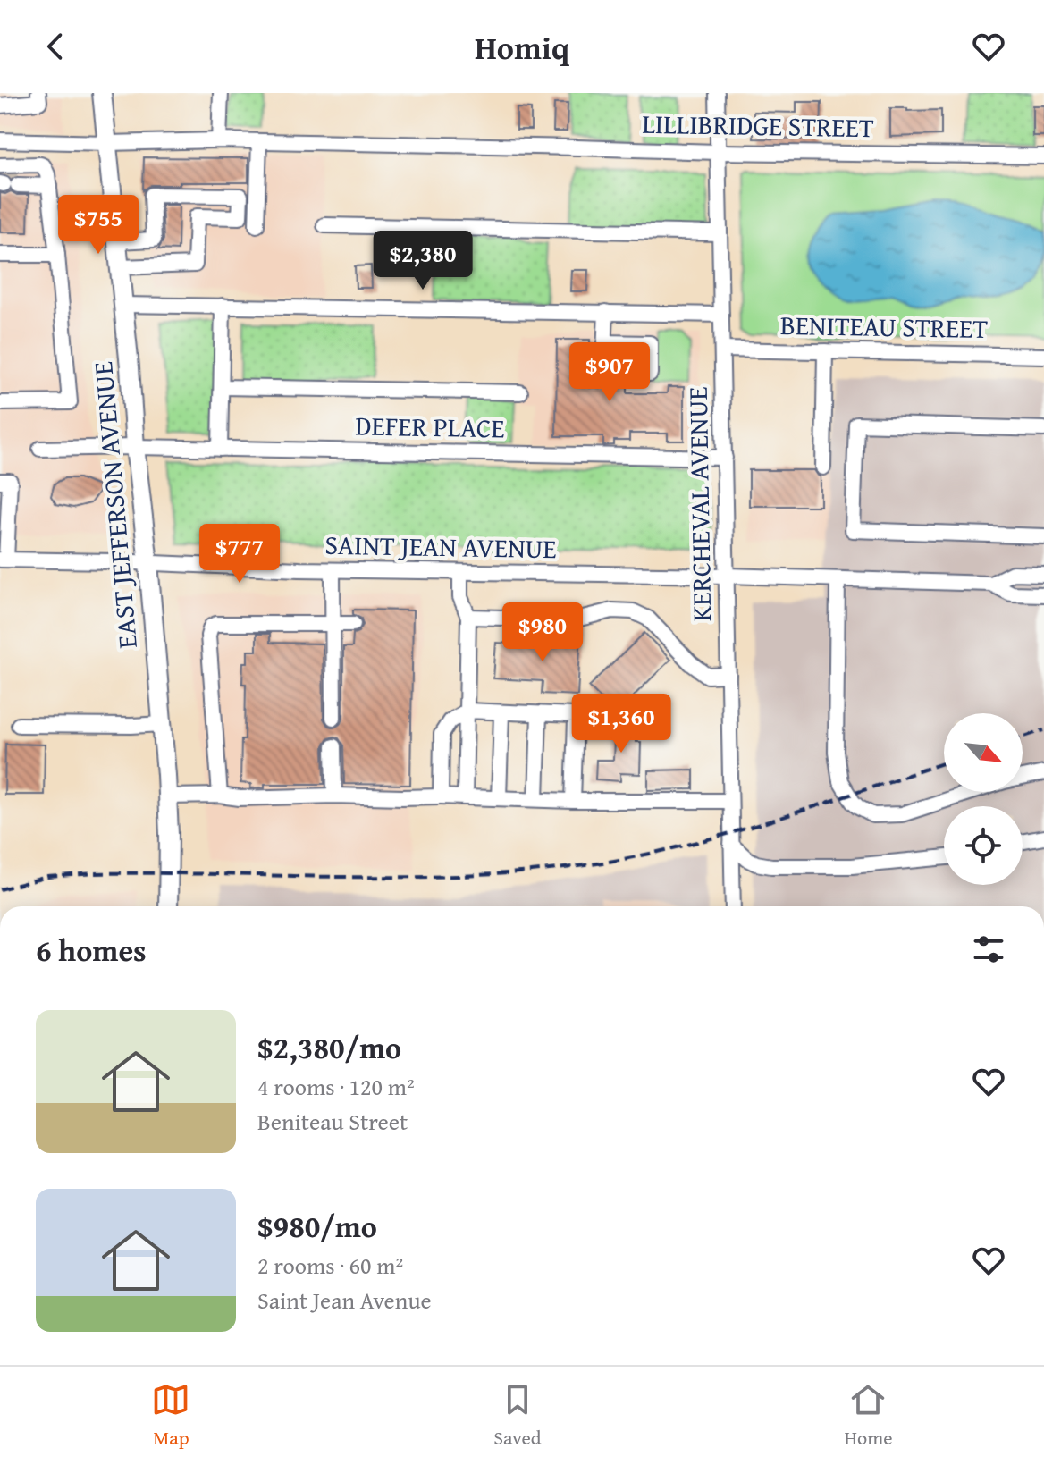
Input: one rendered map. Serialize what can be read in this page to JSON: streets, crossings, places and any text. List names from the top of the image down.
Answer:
{
  "streets": {
    "main road": ["EAST JEFFERSON AVENUE"],
    "street": [
      "LILLIBRIDGE STREET",
      "BENITEAU STREET",
      "DEFER PLACE",
      "KERCHEVAL AVENUE",
      "SAINT JEAN AVENUE"
    ]
  },
  "crossings": [
    ["LILLIBRIDGE STREET", "KERCHEVAL AVENUE"],
    ["LILLIBRIDGE STREET", "EAST JEFFERSON AVENUE"],
    ["BENITEAU STREET", "KERCHEVAL AVENUE"],
    ["DEFER PLACE", "KERCHEVAL AVENUE"],
    ["DEFER PLACE", "EAST JEFFERSON AVENUE"],
    ["KERCHEVAL AVENUE", "SAINT JEAN AVENUE"],
    ["EAST JEFFERSON AVENUE", "SAINT JEAN AVENUE"]
  ],
  "north": "bottom right",
  "page": {
    "header": "Homiq",
    "price": [
      "$755",
      "$2,380",
      "$907",
      "$777",
      "$980",
      "$1,360"
    ],
    "heading": "6 homes",
    "list": [
      {
        "name": "$2,380/mo",
        "note": "4 rooms · 120 m² · Beniteau Street"
      },
      {
        "name": "$980/mo",
        "note": "2 rooms · 60 m² · Saint Jean Avenue"
      }
    ],
    "tabs": ["Map", "Saved", "Home"]
  }
}
